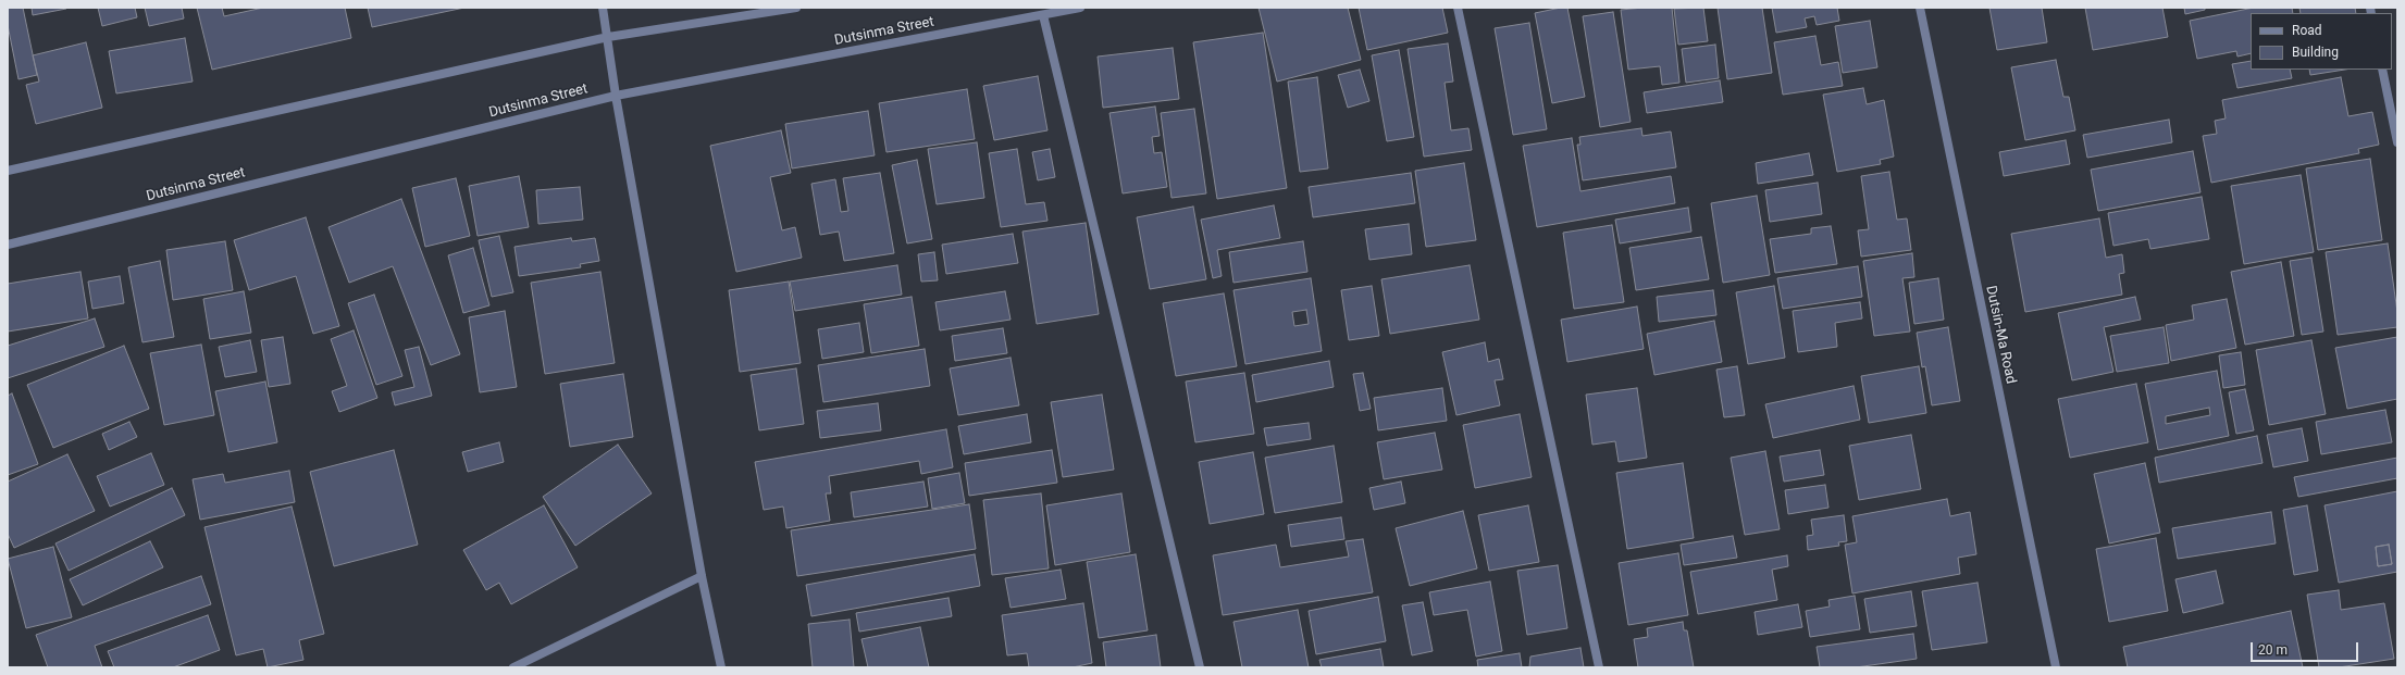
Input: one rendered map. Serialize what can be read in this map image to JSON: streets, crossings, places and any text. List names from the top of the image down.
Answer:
{
  "streets": {
    "street": ["Dutsinma Street", "Dutsin-Ma Road"]
  },
  "legend": ["Road", "Building"],
  "scale_bar": "20 m"
}
